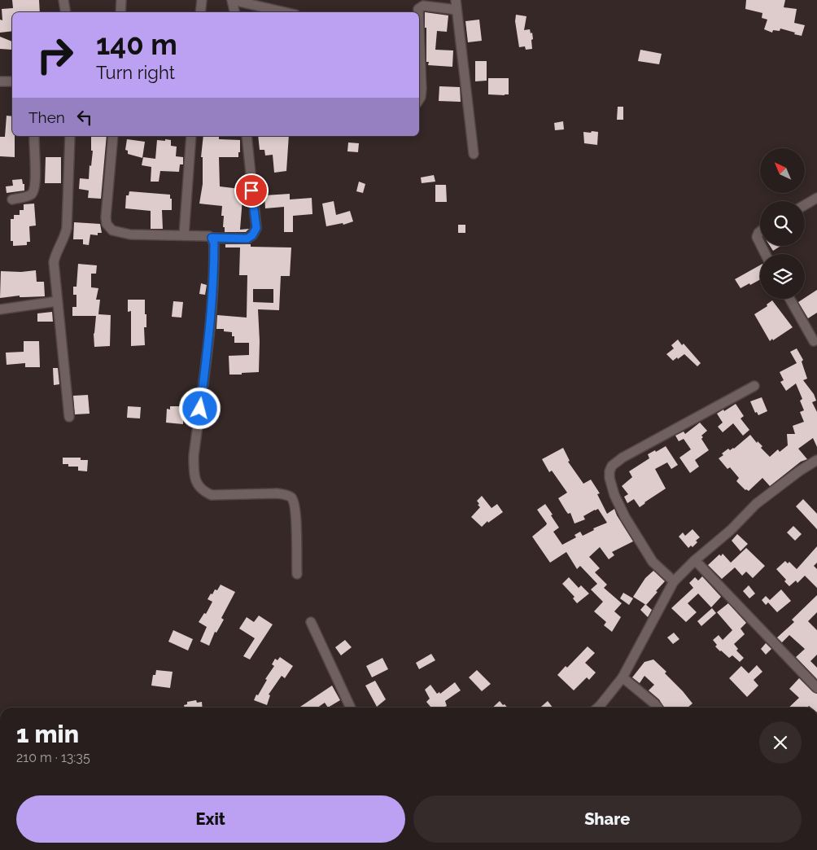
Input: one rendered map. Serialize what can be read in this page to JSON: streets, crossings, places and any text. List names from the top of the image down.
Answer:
{
  "north": "top left",
  "page": {
    "turn": ["140 m", "Turn right"],
    "then": "Then",
    "heading": ["1 min", "210 m · 13:35"],
    "buttons": ["Exit", "Share"]
  }
}
